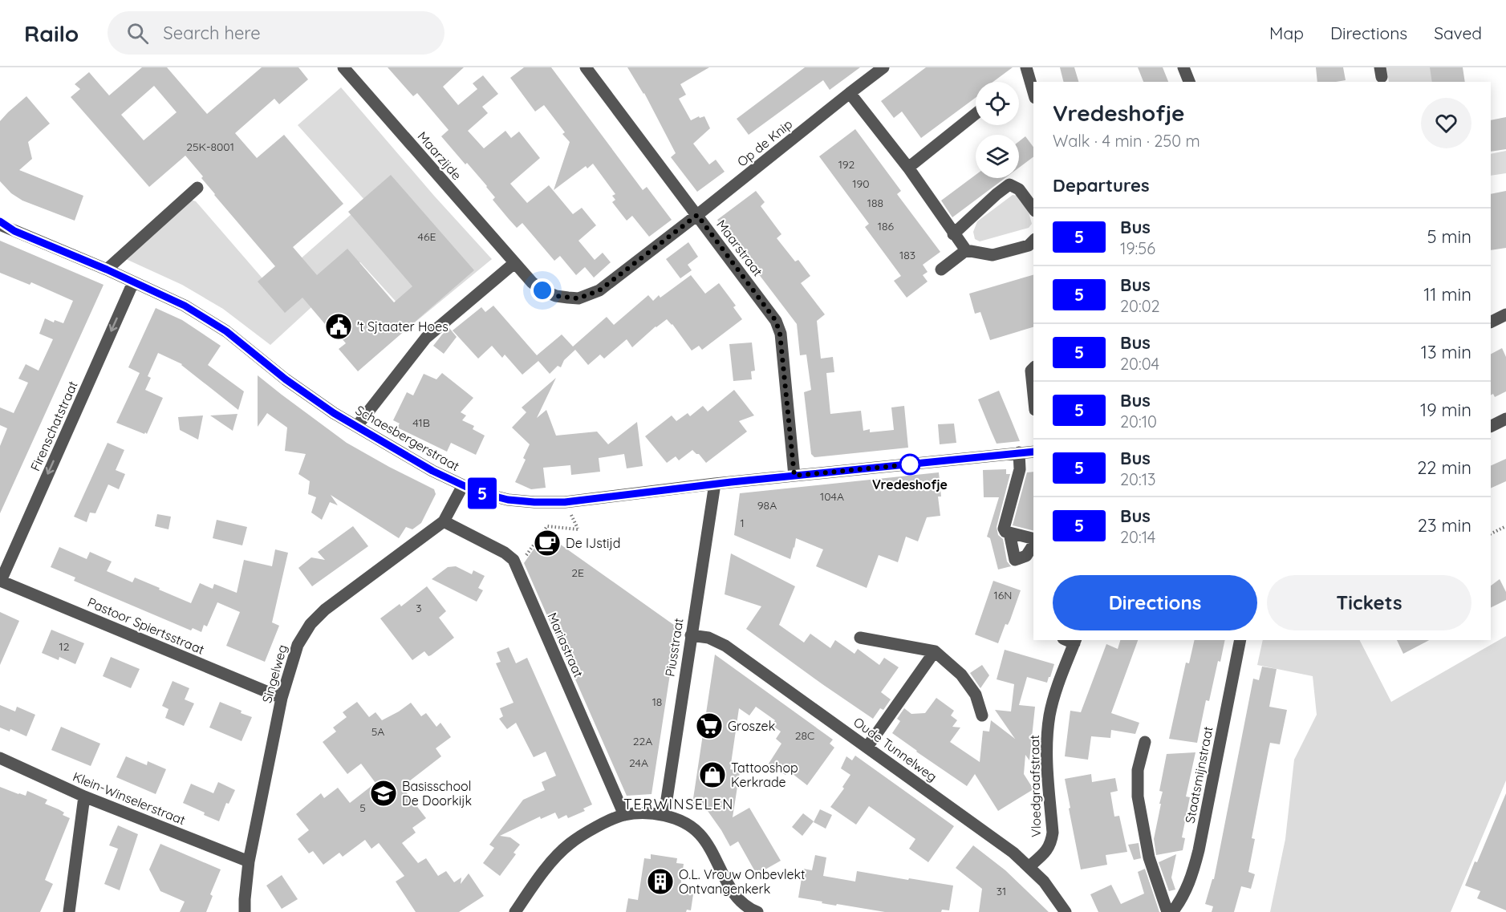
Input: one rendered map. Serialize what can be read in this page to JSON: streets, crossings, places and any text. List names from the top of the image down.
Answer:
{
  "streets": {
    "street": [
      "Op de Knip",
      "Maarzijde",
      "Maarstraat",
      "Firenschatstraat",
      "Schaesbergerstraat",
      "Pastoor Spiertsstraat",
      "Mariastraat",
      "Piusstraat",
      "Singelweg",
      "Oude Tunnelweg",
      "Staatsmijnstraat",
      "Vloedgraafstraat",
      "Klein-Winselerstraat"
    ]
  },
  "crossings": [
    ["Op de Knip", "Maarzijde"],
    ["Op de Knip", "Maarstraat"],
    ["Maarzijde", "Maarstraat"],
    ["Maarstraat", "Schaesbergerstraat"],
    ["Firenschatstraat", "Schaesbergerstraat"],
    ["Firenschatstraat", "Pastoor Spiertsstraat"],
    ["Schaesbergerstraat", "Piusstraat"],
    ["Schaesbergerstraat", "Singelweg"],
    ["Pastoor Spiertsstraat", "Singelweg"],
    ["Piusstraat", "Oude Tunnelweg"],
    ["Singelweg", "Klein-Winselerstraat"],
    ["Oude Tunnelweg", "Vloedgraafstraat"]
  ],
  "one_way": ["Firenschatstraat"],
  "districts": ["TERWINSELEN"],
  "places": {
    "public building": ["'t Sjtaater Hoes"],
    "other": ["Vredeshofje"],
    "cafe": ["De IJstijd"],
    "supermarket": ["Groszek"],
    "shop": ["Tattooshop Kerkrade"],
    "school or university": ["Basisschool De Doorkijk"],
    "building": ["O.L. Vrouw Onbevlekt Ontvangenkerk"]
  },
  "lines": ["bus line 5"],
  "house_numbers": [
    "25K-8001",
    "192",
    "190",
    "188",
    "186",
    "46E",
    "183",
    "41B",
    "104A",
    "98A",
    "1",
    "2E",
    "16N",
    "3",
    "12",
    "18",
    "5A",
    "28C",
    "22A",
    "24A",
    "5",
    "31"
  ],
  "page": {
    "header": "Railo",
    "search": "Search here",
    "nav": ["Map", "Directions", "Saved"],
    "on_map": "5",
    "heading": [
      ["Vredeshofje", "Walk · 4 min · 250 m"],
      "Departures"
    ],
    "list": [
      {
        "mark": "5",
        "name": "Bus",
        "note": "19:56",
        "value": "5 min"
      },
      {
        "mark": "5",
        "name": "Bus",
        "note": "20:02",
        "value": "11 min"
      },
      {
        "mark": "5",
        "name": "Bus",
        "note": "20:04",
        "value": "13 min"
      },
      {
        "mark": "5",
        "name": "Bus",
        "note": "20:10",
        "value": "19 min"
      },
      {
        "mark": "5",
        "name": "Bus",
        "note": "20:13",
        "value": "22 min"
      },
      {
        "mark": "5",
        "name": "Bus",
        "note": "20:14",
        "value": "23 min"
      }
    ],
    "buttons": ["Directions", "Tickets"]
  }
}
